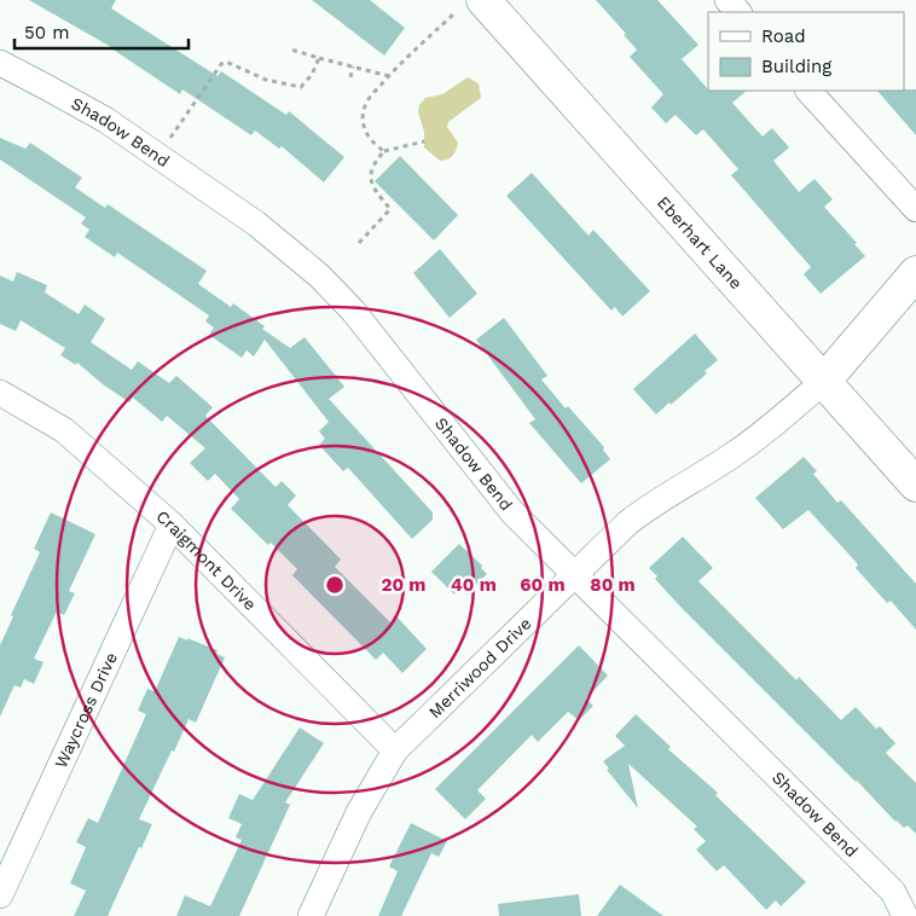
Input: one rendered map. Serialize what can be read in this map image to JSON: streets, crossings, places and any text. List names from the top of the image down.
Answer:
{
  "streets": {
    "street": [
      "Shadow Bend",
      "Eberhart Lane",
      "Craigmont Drive",
      "Merriwood Drive",
      "Waycross Drive"
    ]
  },
  "crossings": [
    ["Shadow Bend", "Merriwood Drive"],
    ["Eberhart Lane", "Merriwood Drive"],
    ["Craigmont Drive", "Merriwood Drive"],
    ["Craigmont Drive", "Waycross Drive"]
  ],
  "legend": ["Road", "Building"],
  "scale_bar": "50 m",
  "rings": [
    "20 m",
    "40 m",
    "60 m",
    "80 m"
  ]
}
